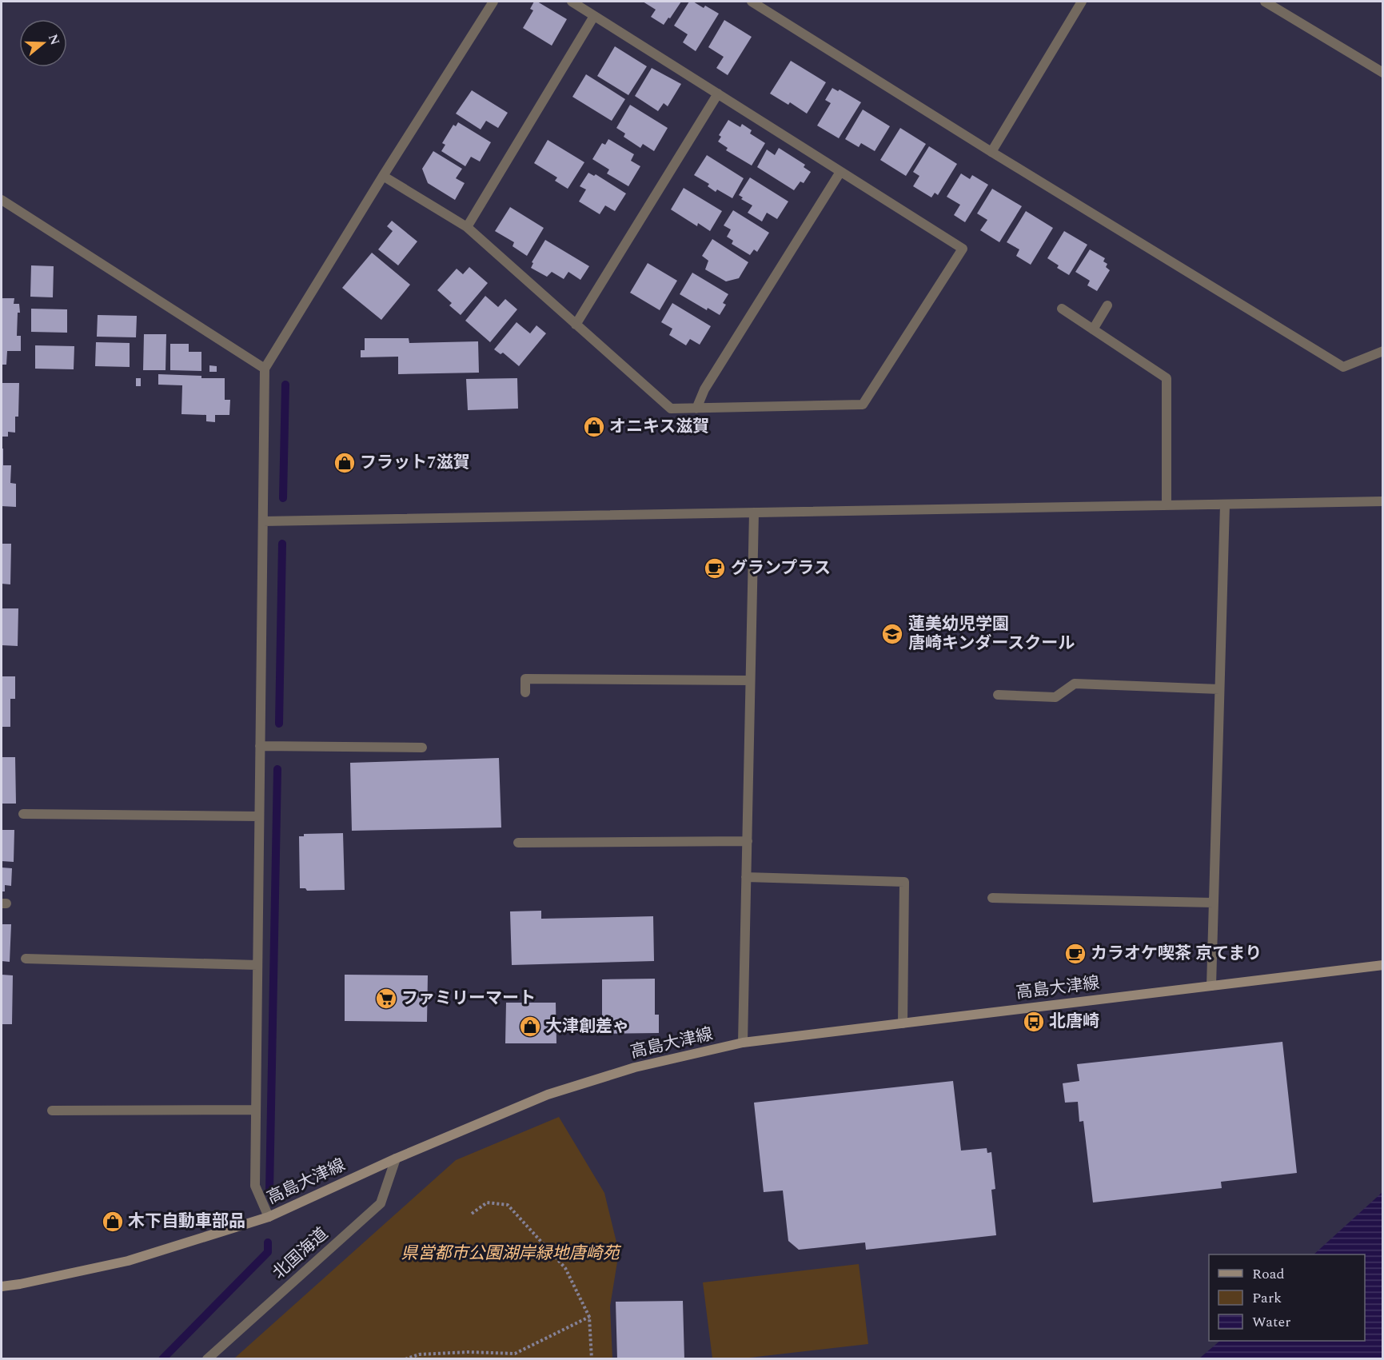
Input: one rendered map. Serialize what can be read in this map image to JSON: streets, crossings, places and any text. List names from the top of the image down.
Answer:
{
  "streets": {
    "main road": ["高島大津線"],
    "street": ["北国海道"]
  },
  "crossings": [
    ["高島大津線", "北国海道"]
  ],
  "parks": ["県営都市公園湖岸緑地唐崎苑"],
  "places": {
    "shop": [
      "オニキス滋賀",
      "フラット7滋賀",
      "大津創差ゃ",
      "木下自動車部品"
    ],
    "cafe": ["グランプラス", "カラオケ喫茶 京てまり"],
    "school or university": ["蓮美幼児学園 唐崎キンダースクール"],
    "supermarket": ["ファミリーマート"],
    "bus stop": ["北唐崎"]
  },
  "legend": ["Road", "Park", "Water"],
  "north": "right"
}
